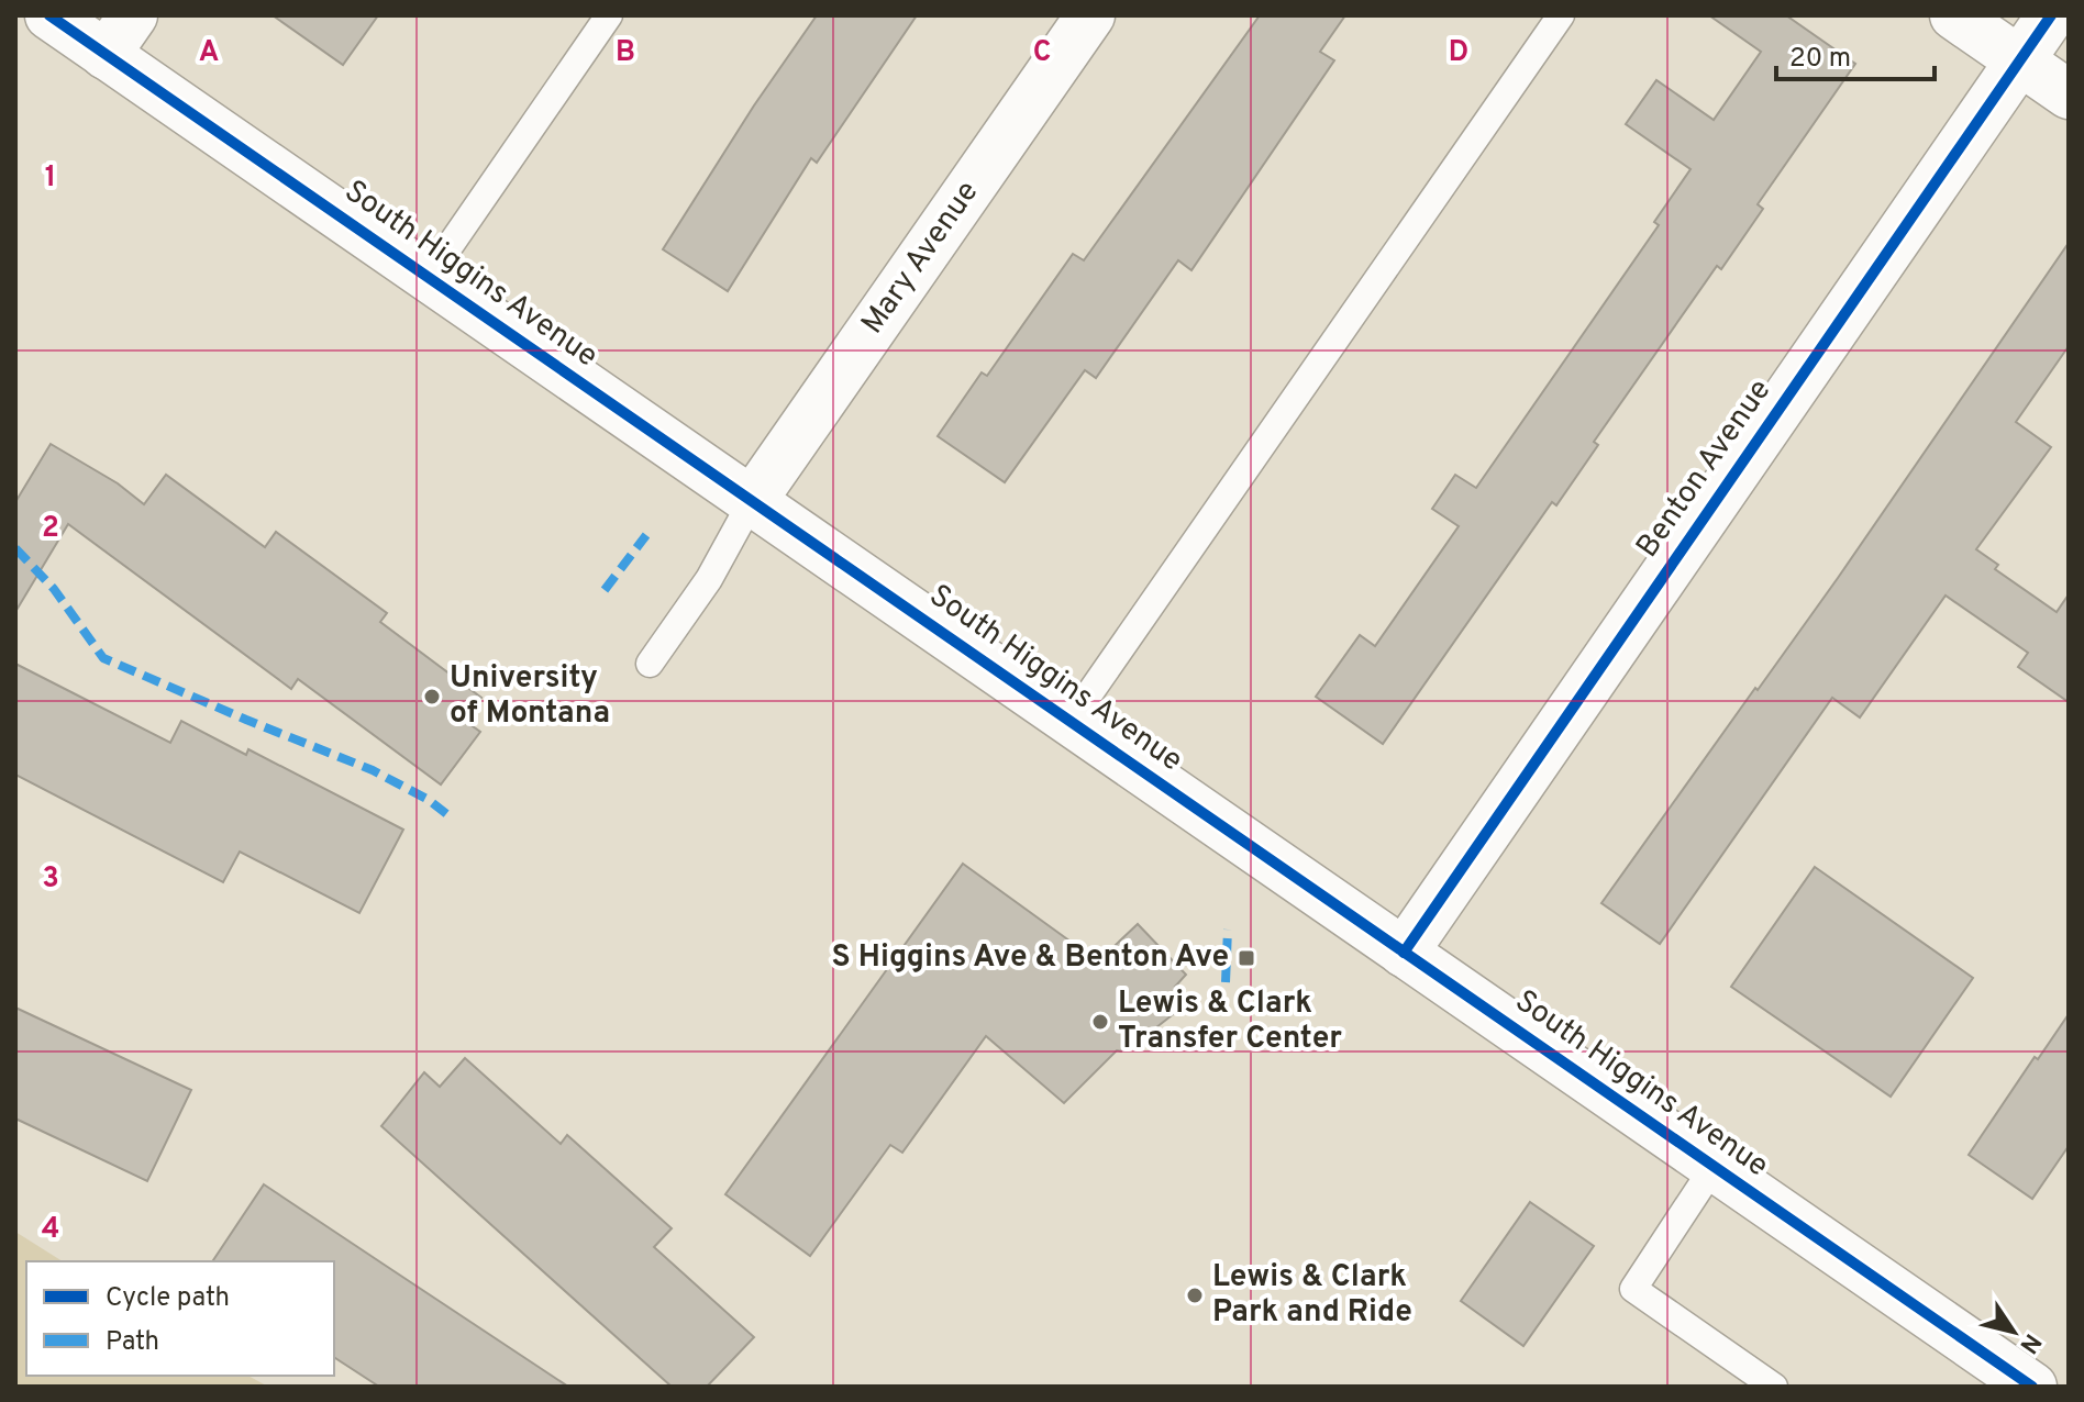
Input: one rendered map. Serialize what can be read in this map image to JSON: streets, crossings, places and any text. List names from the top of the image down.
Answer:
{
  "streets": {
    "main road": ["Mary Avenue", "South Higgins Avenue", "Benton Avenue"]
  },
  "crossings": [
    ["Mary Avenue", "South Higgins Avenue"],
    ["South Higgins Avenue", "Benton Avenue"]
  ],
  "places": {
    "other": ["University of Montana", "Lewis & Clark Transfer Center", "Lewis & Clark Park and Ride"],
    "transit": ["S Higgins Ave & Benton Ave"]
  },
  "legend": ["Cycle path", "Path"],
  "scale_bar": "20 m",
  "north": "bottom right",
  "grid": {
    "columns": [
      "A",
      "B",
      "C",
      "D"
    ],
    "rows": [
      "1",
      "2",
      "3",
      "4"
    ]
  }
}
